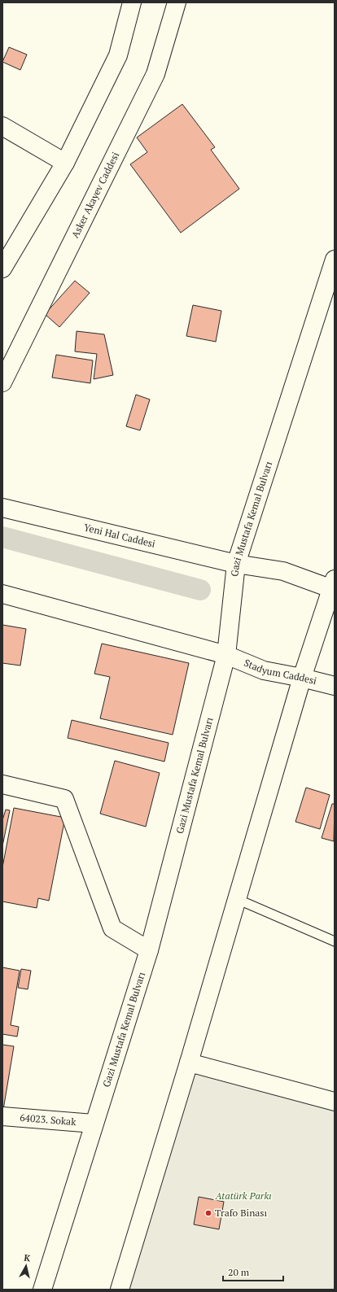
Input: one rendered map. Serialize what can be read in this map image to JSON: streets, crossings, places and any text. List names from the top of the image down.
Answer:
{
  "streets": {
    "main road": [
      "Asker Akayev Caddesi",
      "Gazi Mustafa Kemal Bulvarı",
      "Yeni Hal Caddesi",
      "Stadyum Caddesi",
      "64023. Sokak"
    ]
  },
  "crossings": [
    ["Gazi Mustafa Kemal Bulvarı", "Yeni Hal Caddesi"],
    ["Gazi Mustafa Kemal Bulvarı", "Stadyum Caddesi"],
    ["Gazi Mustafa Kemal Bulvarı", "64023. Sokak"]
  ],
  "parks": ["Atatürk Parkı"],
  "places": ["Trafo Binası"],
  "scale_bar": "20 m",
  "north": "top"
}
